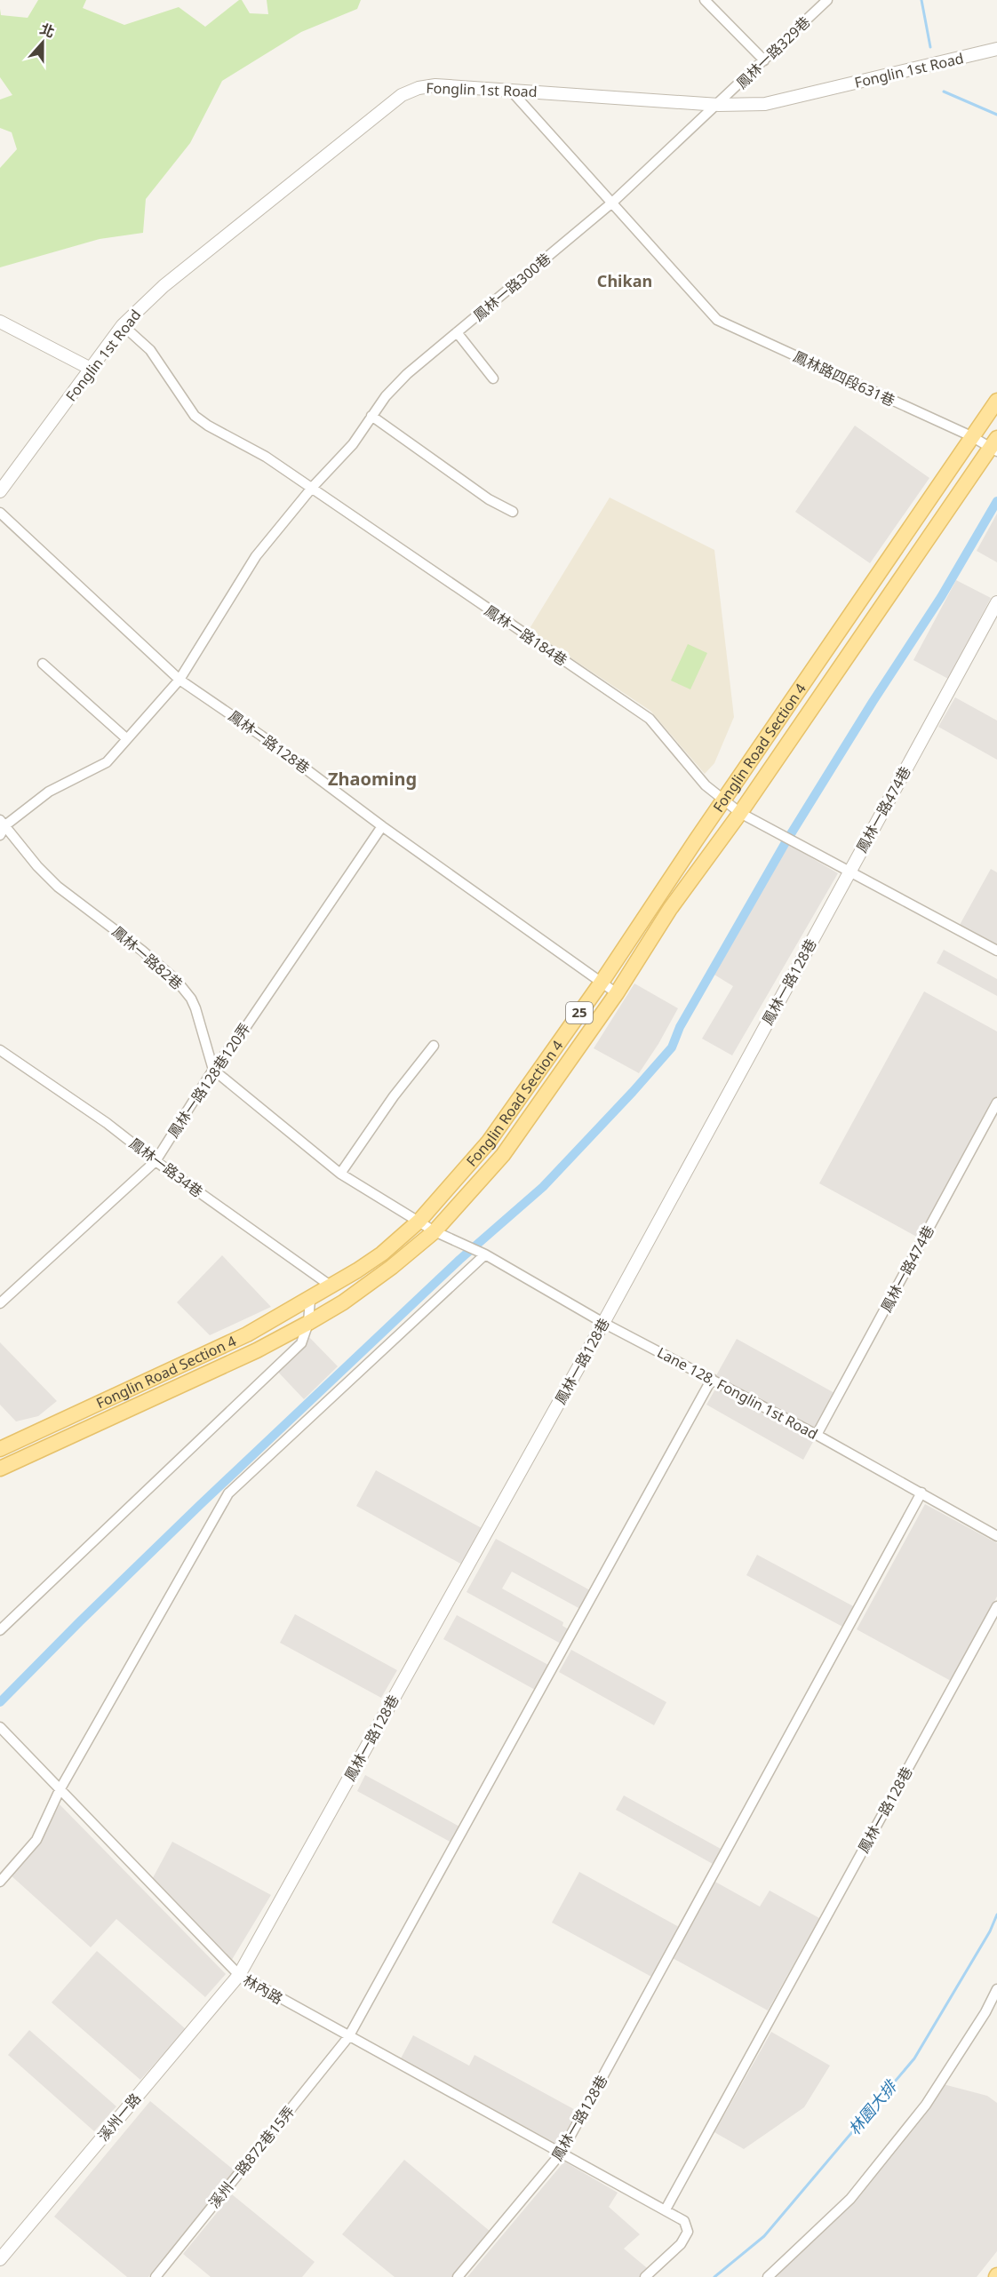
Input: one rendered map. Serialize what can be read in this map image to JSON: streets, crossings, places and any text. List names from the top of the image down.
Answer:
{
  "streets": {
    "main road": ["Fonglin Road Section 4", "25"],
    "street": [
      "鳳林一路329巷",
      "Fonglin 1st Road",
      "鳳林一路300巷",
      "鳳林路四段631巷",
      "鳳林一路184巷",
      "鳳林一路128巷",
      "鳳林一路474巷",
      "鳳林一路82巷",
      "鳳林一路128巷120弄",
      "鳳林一路34巷",
      "Lane 128, Fonglin 1st Road",
      "林內路",
      "溪州一路",
      "溪州一路872巷15弄"
    ]
  },
  "crossings": [
    ["鳳林一路329巷", "Fonglin 1st Road"],
    ["鳳林一路329巷", "鳳林一路300巷"],
    ["Fonglin 1st Road", "鳳林一路300巷"],
    ["Fonglin 1st Road", "鳳林一路184巷"],
    ["鳳林一路300巷", "鳳林路四段631巷"],
    ["鳳林路四段631巷", "Fonglin Road Section 4"],
    ["鳳林一路184巷", "Fonglin Road Section 4"],
    ["鳳林一路128巷", "Fonglin Road Section 4"],
    ["鳳林一路128巷", "鳳林一路474巷"],
    ["鳳林一路128巷", "鳳林一路128巷120弄"],
    ["鳳林一路128巷", "Lane 128, Fonglin 1st Road"],
    ["鳳林一路128巷", "林內路"],
    ["鳳林一路128巷", "溪州一路"],
    ["Fonglin Road Section 4", "鳳林一路34巷"],
    ["Fonglin Road Section 4", "Lane 128, Fonglin 1st Road"],
    ["鳳林一路474巷", "Lane 128, Fonglin 1st Road"],
    ["鳳林一路82巷", "鳳林一路128巷120弄"],
    ["鳳林一路128巷120弄", "鳳林一路34巷"],
    ["Lane 128, Fonglin 1st Road", "溪州一路872巷15弄"],
    ["林內路", "溪州一路"],
    ["林內路", "溪州一路872巷15弄"]
  ],
  "districts": ["Chikan", "Zhaoming"],
  "water": ["林園大排"],
  "north": "top"
}
